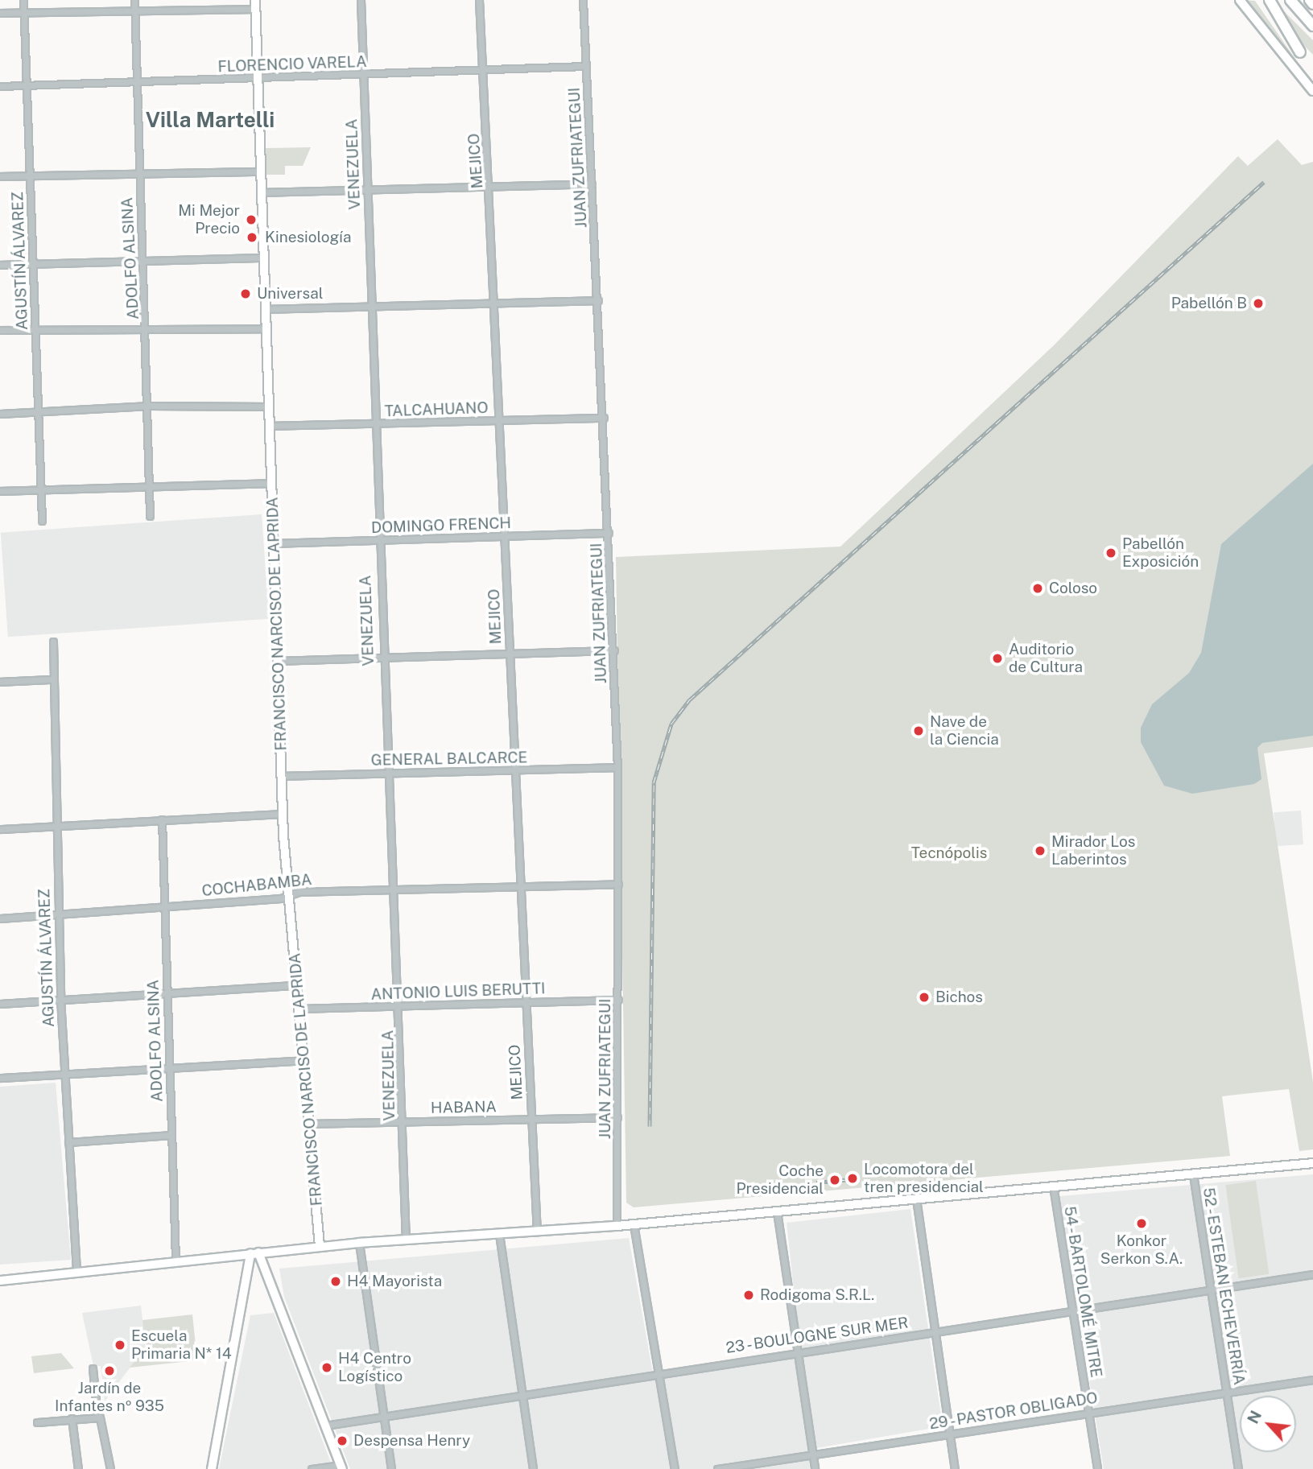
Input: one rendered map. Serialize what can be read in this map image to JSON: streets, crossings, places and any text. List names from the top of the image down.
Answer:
{
  "streets": {
    "main road": ["FRANCISCO NARCISO DE LAPRIDA"],
    "street": [
      "FLORENCIO VARELA",
      "JUAN ZUFRIATEGUI",
      "MEJICO",
      "VENEZUELA",
      "ADOLFO ALSINA",
      "AGUSTÍN ÁLVAREZ",
      "TALCAHUANO",
      "DOMINGO FRENCH",
      "GENERAL BALCARCE",
      "COCHABAMBA",
      "ANTONIO LUIS BERUTTI",
      "HABANA",
      "52 - ESTEBAN ECHEVERRÍA",
      "54 - BARTOLOMÉ MITRE",
      "23 - BOULOGNE SUR MER",
      "29 - PASTOR OBLIGADO"
    ]
  },
  "crossings": [
    ["FLORENCIO VARELA", "JUAN ZUFRIATEGUI"],
    ["FLORENCIO VARELA", "MEJICO"],
    ["FLORENCIO VARELA", "VENEZUELA"],
    ["FLORENCIO VARELA", "ADOLFO ALSINA"],
    ["FLORENCIO VARELA", "AGUSTÍN ÁLVAREZ"],
    ["FLORENCIO VARELA", "FRANCISCO NARCISO DE LAPRIDA"],
    ["JUAN ZUFRIATEGUI", "TALCAHUANO"],
    ["JUAN ZUFRIATEGUI", "DOMINGO FRENCH"],
    ["JUAN ZUFRIATEGUI", "GENERAL BALCARCE"],
    ["JUAN ZUFRIATEGUI", "COCHABAMBA"],
    ["JUAN ZUFRIATEGUI", "ANTONIO LUIS BERUTTI"],
    ["JUAN ZUFRIATEGUI", "HABANA"],
    ["MEJICO", "TALCAHUANO"],
    ["MEJICO", "DOMINGO FRENCH"],
    ["MEJICO", "GENERAL BALCARCE"],
    ["MEJICO", "COCHABAMBA"],
    ["MEJICO", "ANTONIO LUIS BERUTTI"],
    ["MEJICO", "HABANA"],
    ["VENEZUELA", "TALCAHUANO"],
    ["VENEZUELA", "DOMINGO FRENCH"],
    ["VENEZUELA", "GENERAL BALCARCE"],
    ["VENEZUELA", "COCHABAMBA"],
    ["VENEZUELA", "ANTONIO LUIS BERUTTI"],
    ["VENEZUELA", "HABANA"],
    ["ADOLFO ALSINA", "COCHABAMBA"],
    ["AGUSTÍN ÁLVAREZ", "COCHABAMBA"],
    ["TALCAHUANO", "FRANCISCO NARCISO DE LAPRIDA"],
    ["DOMINGO FRENCH", "FRANCISCO NARCISO DE LAPRIDA"],
    ["FRANCISCO NARCISO DE LAPRIDA", "GENERAL BALCARCE"],
    ["FRANCISCO NARCISO DE LAPRIDA", "COCHABAMBA"],
    ["FRANCISCO NARCISO DE LAPRIDA", "ANTONIO LUIS BERUTTI"],
    ["FRANCISCO NARCISO DE LAPRIDA", "HABANA"],
    ["52 - ESTEBAN ECHEVERRÍA", "23 - BOULOGNE SUR MER"],
    ["52 - ESTEBAN ECHEVERRÍA", "29 - PASTOR OBLIGADO"],
    ["54 - BARTOLOMÉ MITRE", "23 - BOULOGNE SUR MER"],
    ["54 - BARTOLOMÉ MITRE", "29 - PASTOR OBLIGADO"]
  ],
  "districts": ["Villa Martelli"],
  "parks": ["Tecnópolis"],
  "places": [
    "Mi Mejor Precio",
    "Kinesiología",
    "Universal",
    "Pabellón B",
    "Pabellón Exposición",
    "Coloso",
    "Auditorio de Cultura",
    "Nave de la Ciencia",
    "Mirador Los Laberintos",
    "Bichos",
    "Locomotora del tren presidencial",
    "Coche Presidencial",
    "Konkor Serkon S.A.",
    "H4 Mayorista",
    "Rodigoma S.R.L.",
    "Escuela Primaria N* 14",
    "H4 Centro Logístico",
    "Jardín de Infantes nº 935",
    "Despensa Henry"
  ],
  "north": "top left"
}
